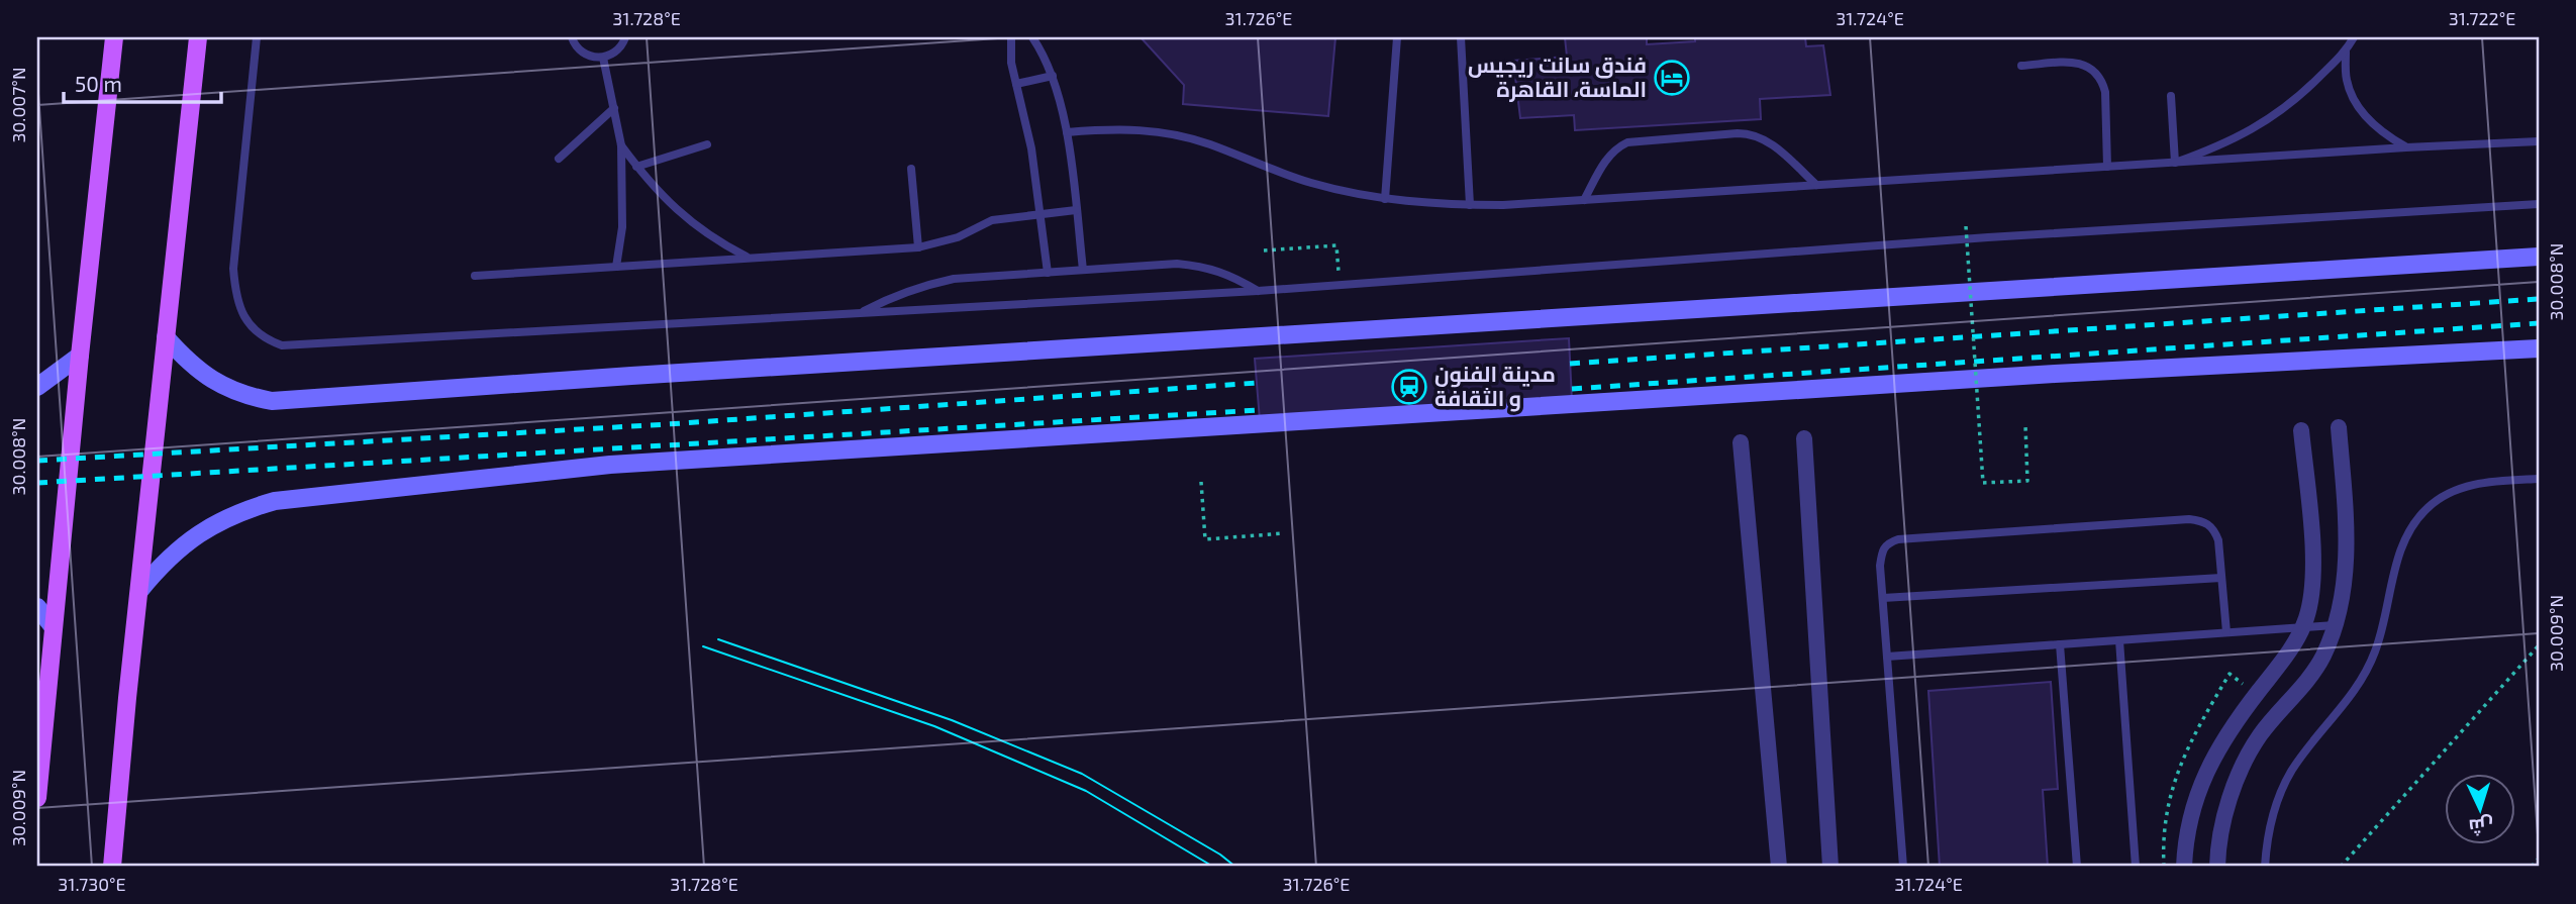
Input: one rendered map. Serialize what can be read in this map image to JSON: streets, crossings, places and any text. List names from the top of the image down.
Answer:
{
  "places": {
    "hotel": ["فندق سانت ريجيس الماسة، القاهرة"],
    "station": ["مدينة الفنون و الثقافة"]
  },
  "scale_bar": "50 m",
  "north": "bottom",
  "coordinates": [
    "31.728°E",
    "31.726°E",
    "31.724°E",
    "31.722°E",
    "30.007°N",
    "30.008°N",
    "30.009°N",
    "31.730°E"
  ]
}
